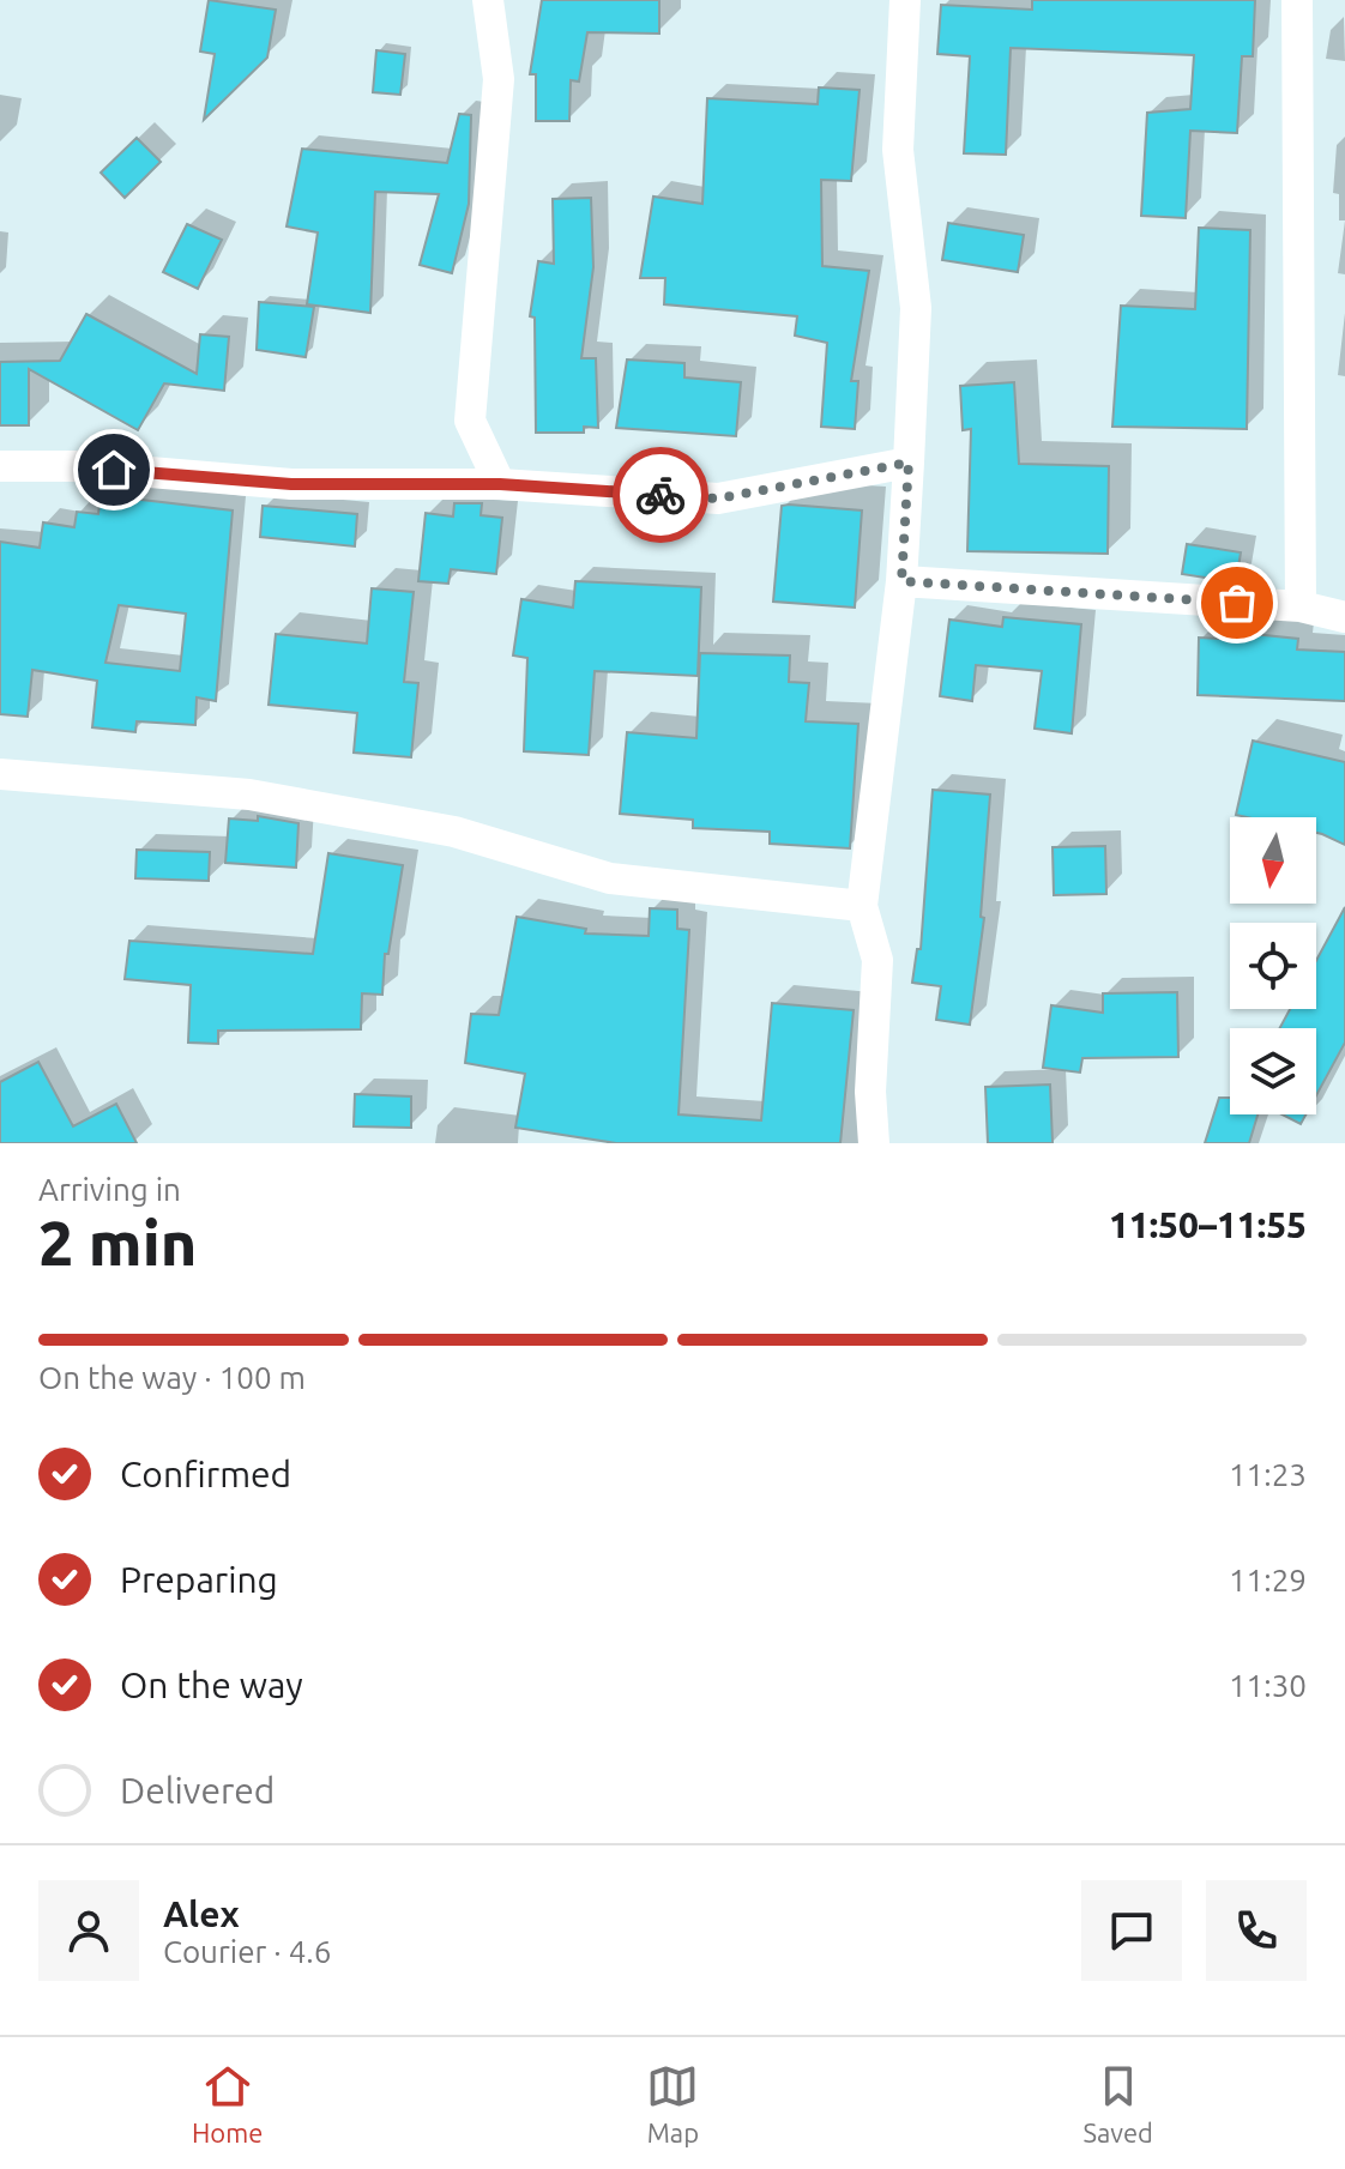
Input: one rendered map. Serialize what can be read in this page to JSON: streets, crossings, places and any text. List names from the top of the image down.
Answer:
{
  "north": "bottom",
  "page": {
    "heading": ["2 min", "Arriving in", "11:50–11:55"],
    "panel": ["Alex", "Courier · 4.6"],
    "bar": "On the way · 100 m",
    "list": [
      ["Confirmed", "11:23"],
      ["Preparing", "11:29"],
      ["On the way", "11:30"],
      "Delivered"
    ],
    "tabs": ["Home", "Map", "Saved"]
  }
}
